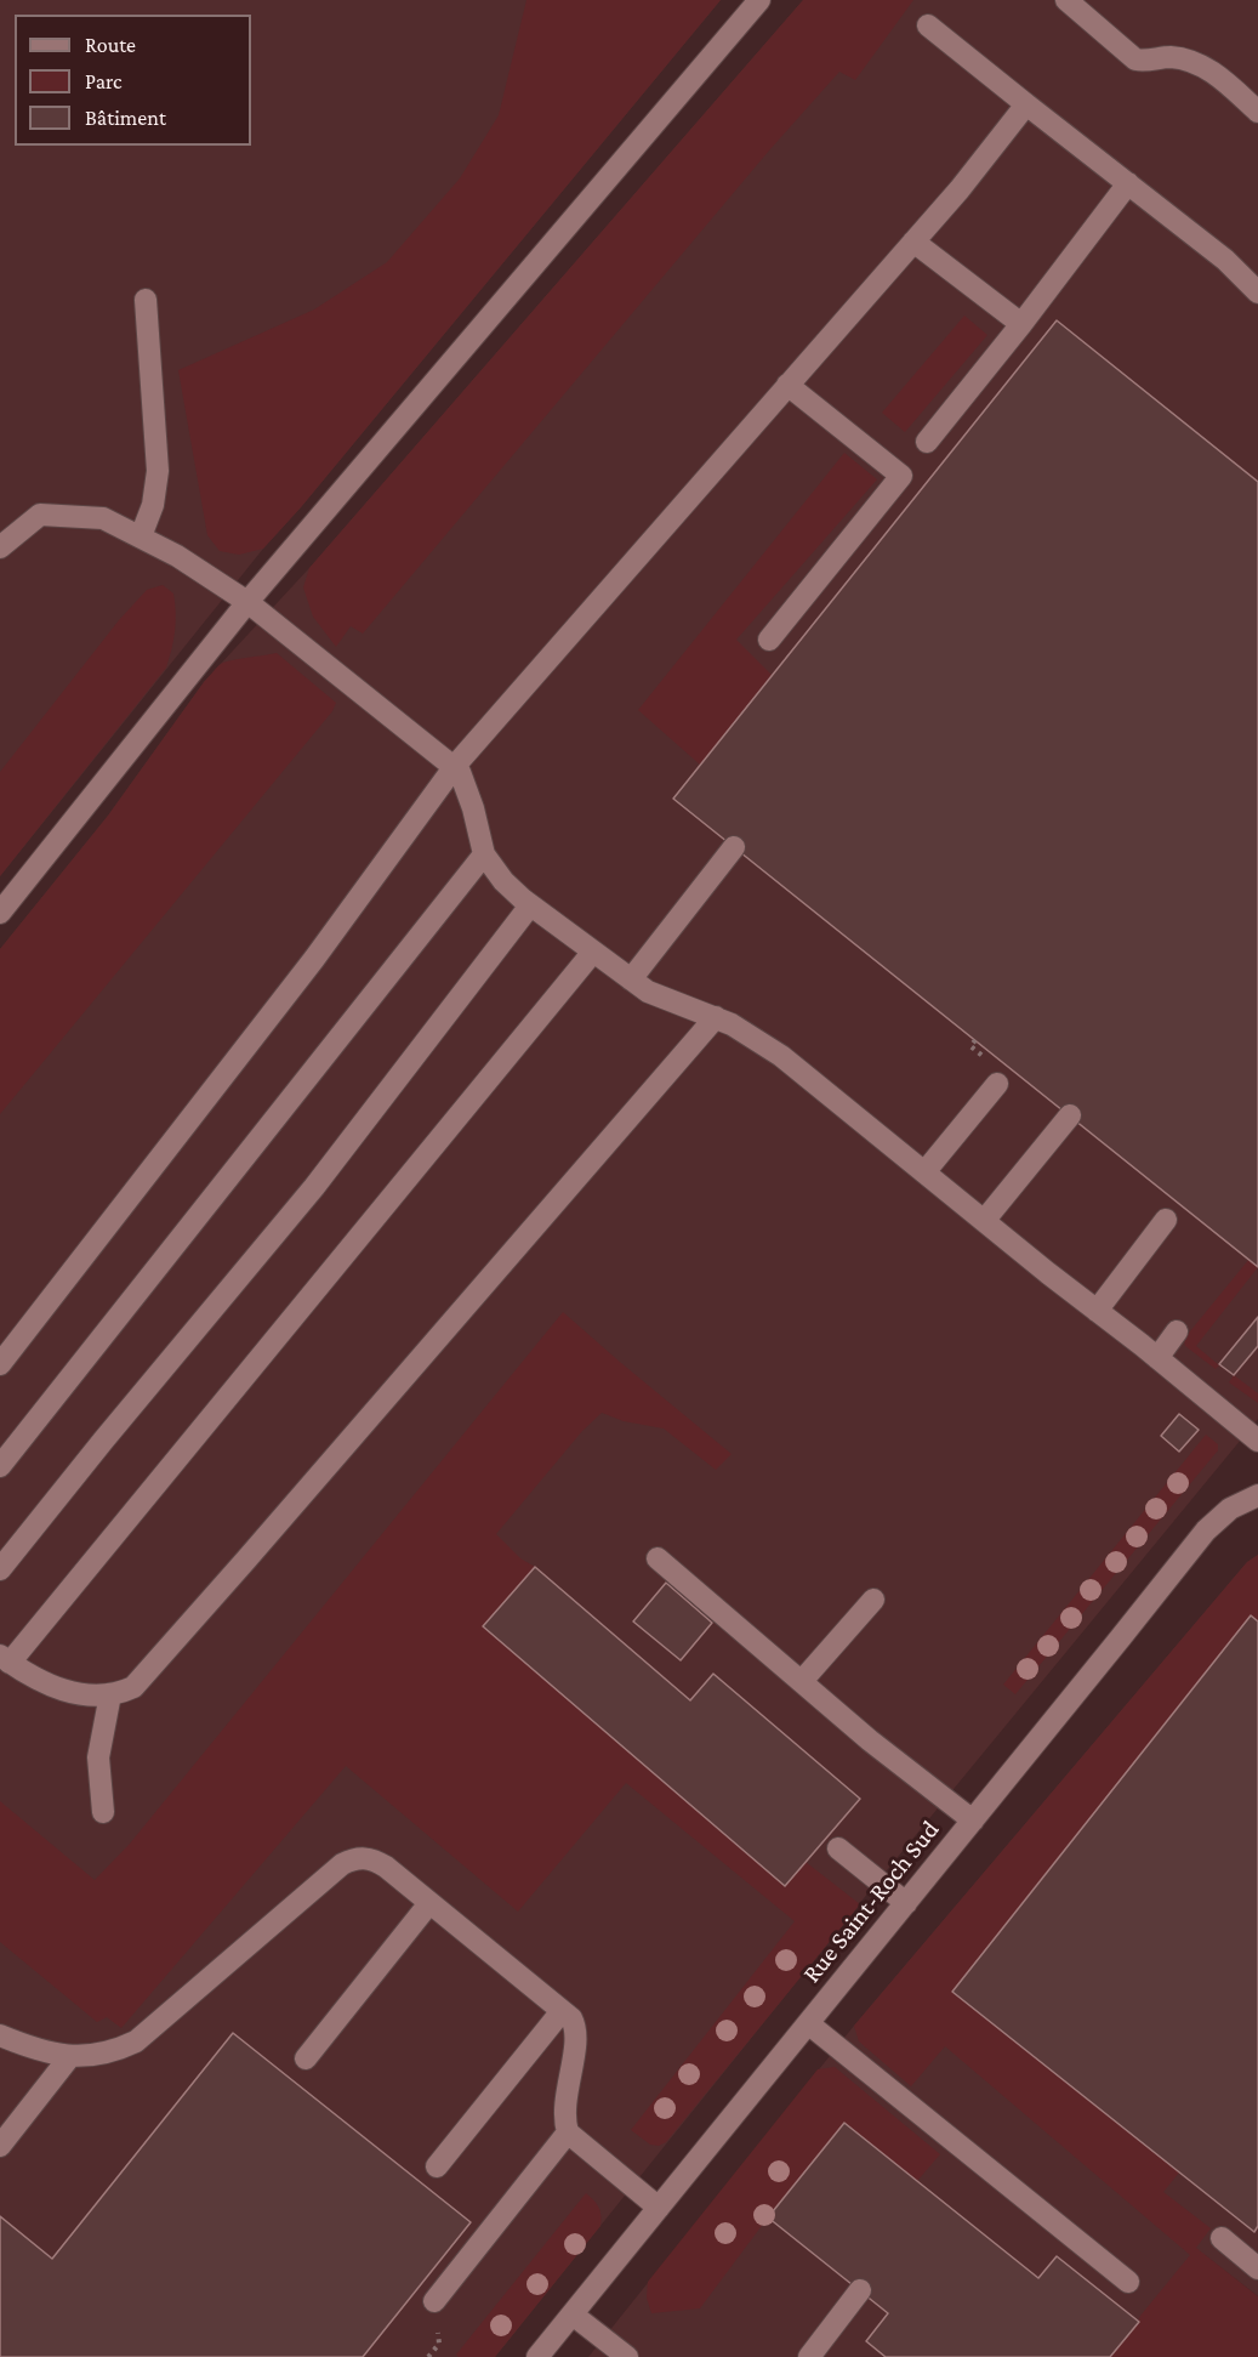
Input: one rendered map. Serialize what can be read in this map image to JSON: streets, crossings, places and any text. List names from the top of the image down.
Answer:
{
  "streets": {
    "street": ["Rue Saint-Roch Sud"]
  },
  "legend": ["Route", "Parc", "Bâtiment"]
}
